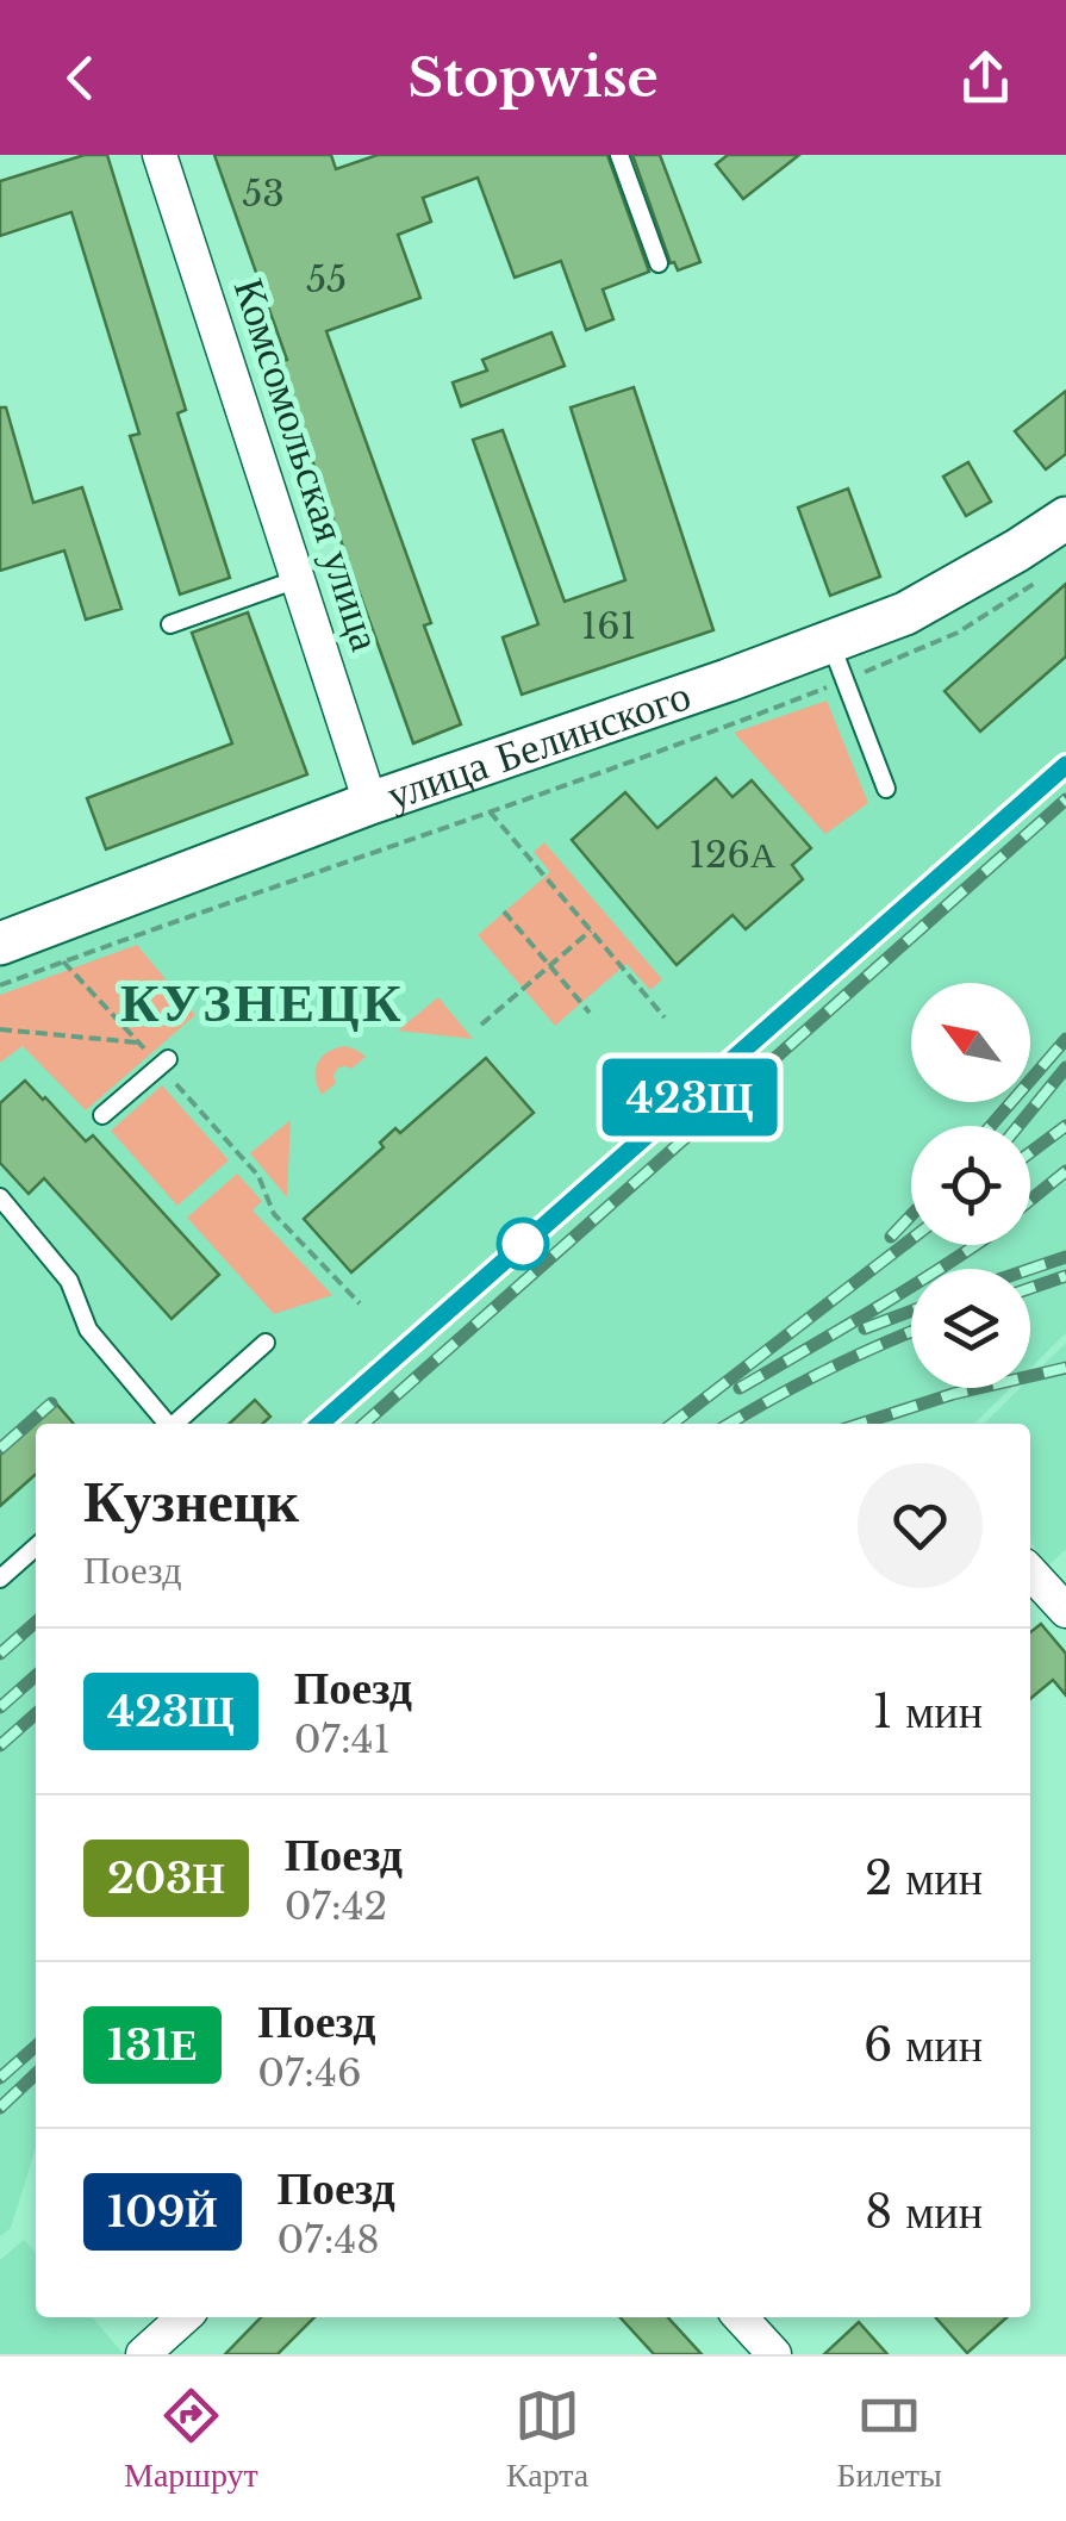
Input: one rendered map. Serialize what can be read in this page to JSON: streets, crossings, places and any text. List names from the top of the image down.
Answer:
{
  "streets": {
    "street": ["Комсомольская улица", "улица Белинского"]
  },
  "crossings": [
    ["Комсомольская улица", "улица Белинского"]
  ],
  "districts": ["КУЗНЕЦК"],
  "house_numbers": [
    "53",
    "55",
    "161",
    "126А"
  ],
  "north": "top left",
  "page": {
    "header": "Stopwise",
    "on_map": "423Щ",
    "heading": ["Кузнецк", "Поезд"],
    "list": [
      {
        "mark": "423Щ",
        "name": "Поезд",
        "note": "07:41",
        "value": "1 мин"
      },
      {
        "mark": "203Н",
        "name": "Поезд",
        "note": "07:42",
        "value": "2 мин"
      },
      {
        "mark": "131Е",
        "name": "Поезд",
        "note": "07:46",
        "value": "6 мин"
      },
      {
        "mark": "109Й",
        "name": "Поезд",
        "note": "07:48",
        "value": "8 мин"
      }
    ],
    "tabs": ["Маршрут", "Карта", "Билеты"]
  }
}
